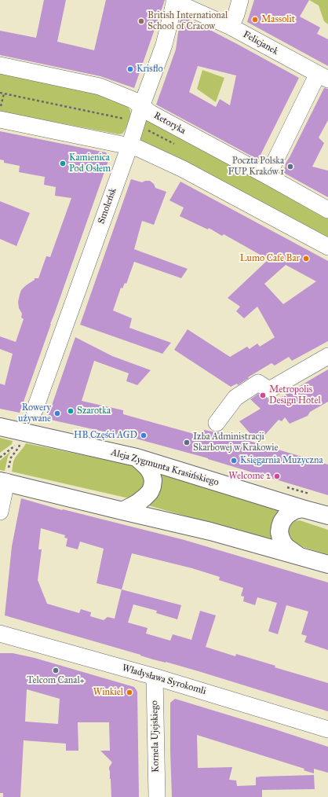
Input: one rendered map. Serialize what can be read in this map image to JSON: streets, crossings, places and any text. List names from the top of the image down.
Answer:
{
  "streets": {
    "main road": ["Aleja Zygmunta Krasińskiego"],
    "street": [
      "Felicjanek",
      "Retoryka",
      "Smoleńsk",
      "Władysława Syrokomli",
      "Kornela Ujejskiego"
    ]
  },
  "crossings": [
    ["Felicjanek", "Smoleńsk"],
    ["Retoryka", "Smoleńsk"],
    ["Władysława Syrokomli", "Kornela Ujejskiego"]
  ],
  "places": [
    "Massolit",
    "British International School of Cracow",
    "Krisflo",
    "Kamienica Pod Osłem",
    "Poczta Polska FUP Kraków 1",
    "Lumo Cafe Bar",
    "Metropolis Design Hotel",
    "Szarotka",
    "Rowery używane",
    "HB Części AGD",
    "Izba Administracji Skarbowej w Krakowie",
    "Księgarnia Muzyczna",
    "Welcome 2",
    "Telcom Canal+",
    "Winkiel"
  ]
}
